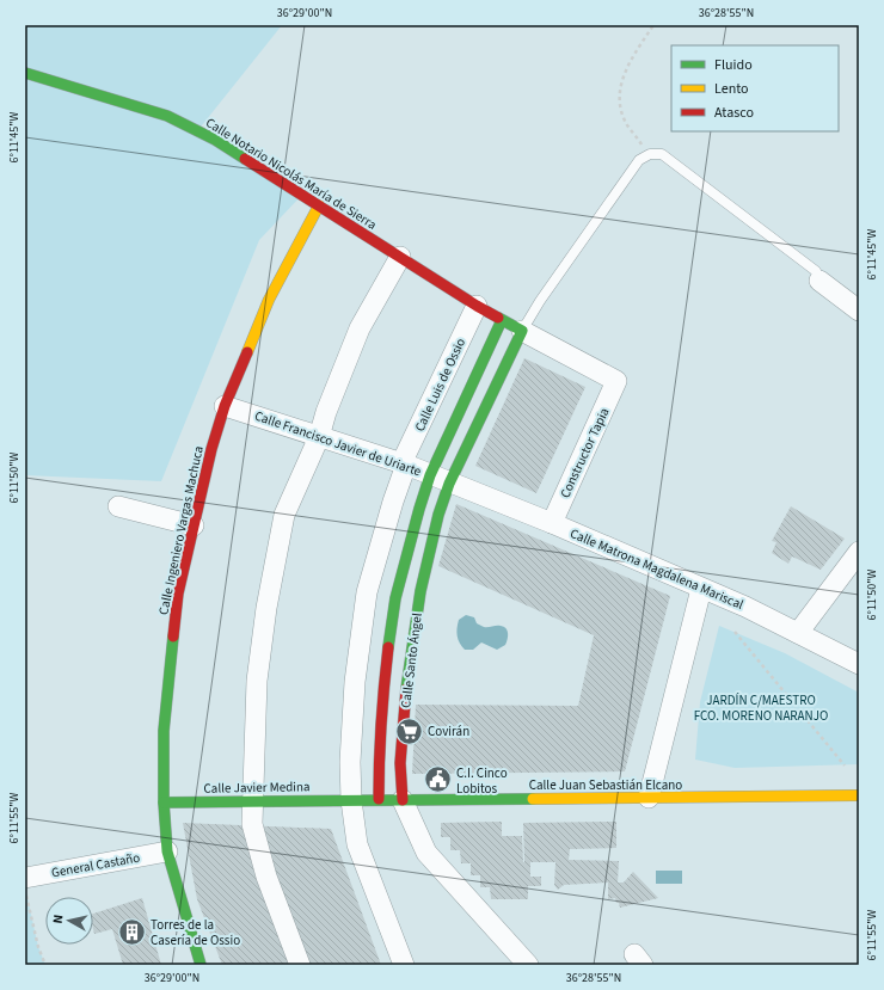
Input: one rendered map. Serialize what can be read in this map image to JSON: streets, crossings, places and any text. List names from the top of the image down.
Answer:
{
  "streets": {
    "street": [
      "Calle Notario Nicolás María de Sierra",
      "Calle Luis de Ossio",
      "Calle Francisco Javier de Uriarte",
      "Constructor Tapia",
      "Calle Ingeniero Vargas Machuca",
      "Calle Matrona Magdalena Mariscal",
      "Calle Santo Ángel",
      "Calle Juan Sebastián Elcano",
      "Calle Javier Medina",
      "General Castaño"
    ]
  },
  "crossings": [
    ["Calle Notario Nicolás María de Sierra", "Calle Luis de Ossio"],
    ["Calle Notario Nicolás María de Sierra", "Constructor Tapia"],
    ["Calle Notario Nicolás María de Sierra", "Calle Ingeniero Vargas Machuca"],
    ["Calle Notario Nicolás María de Sierra", "Calle Santo Ángel"],
    ["Calle Luis de Ossio", "Calle Francisco Javier de Uriarte"],
    ["Calle Francisco Javier de Uriarte", "Calle Ingeniero Vargas Machuca"],
    ["Calle Francisco Javier de Uriarte", "Calle Matrona Magdalena Mariscal"],
    ["Calle Francisco Javier de Uriarte", "Calle Santo Ángel"],
    ["Constructor Tapia", "Calle Matrona Magdalena Mariscal"],
    ["Constructor Tapia", "Calle Santo Ángel"],
    ["Calle Ingeniero Vargas Machuca", "Calle Javier Medina"],
    ["Calle Ingeniero Vargas Machuca", "General Castaño"],
    ["Calle Matrona Magdalena Mariscal", "Calle Santo Ángel"],
    ["Calle Santo Ángel", "Calle Juan Sebastián Elcano"],
    ["Calle Juan Sebastián Elcano", "Calle Javier Medina"]
  ],
  "parks": ["JARDÍN C/MAESTRO FCO. MORENO NARANJO"],
  "places": {
    "supermarket": ["Covirán"],
    "public building": ["C.I. Cinco Lobitos"],
    "building": ["Torres de la Casería de Ossio"]
  },
  "legend": ["Fluido", "Lento", "Atasco"],
  "north": "left",
  "coordinates": [
    "36°29'00\"N",
    "36°28'55\"N",
    "6°11'45\"W",
    "6°11'50\"W",
    "6°11'55\"W"
  ]
}
